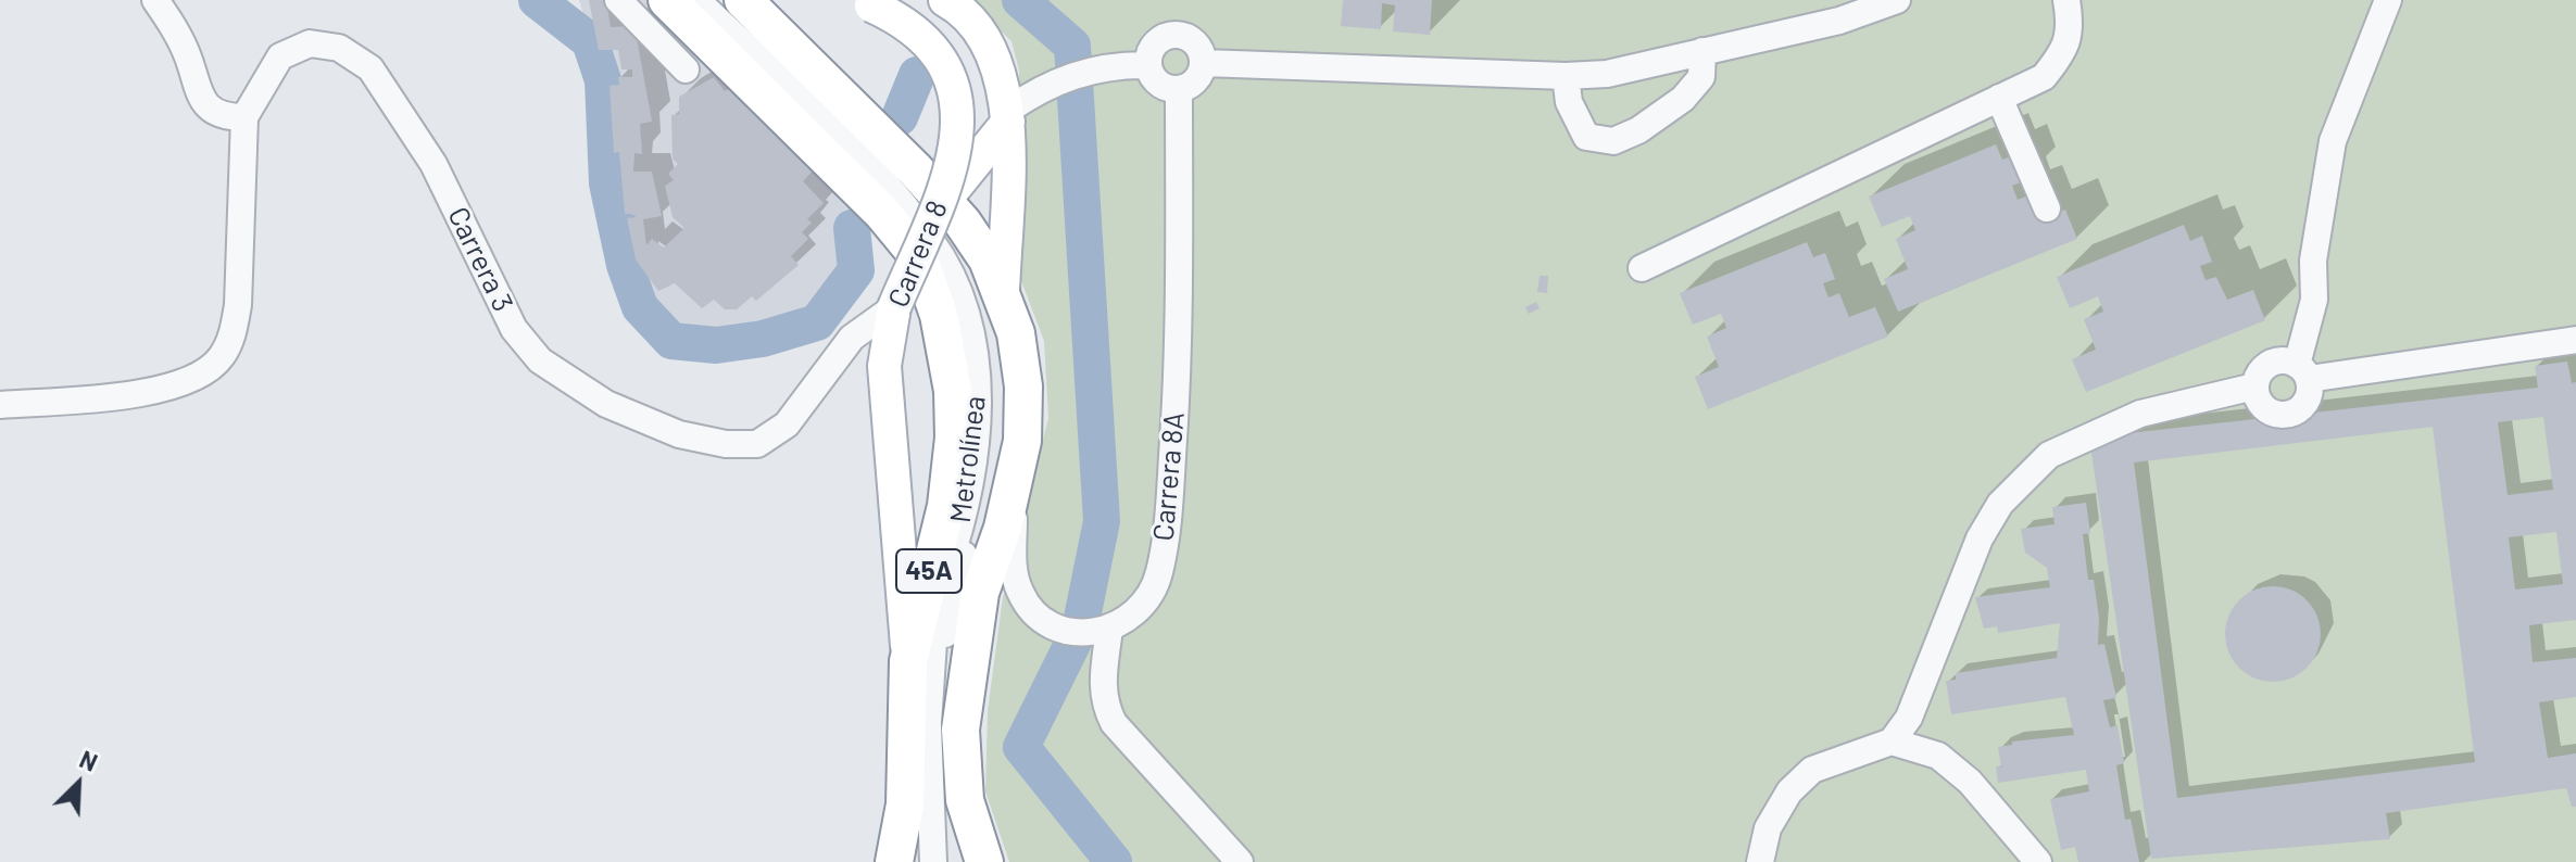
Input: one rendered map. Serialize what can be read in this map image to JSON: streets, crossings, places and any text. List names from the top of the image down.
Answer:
{
  "streets": {
    "highway": ["45A"],
    "main road": ["Carrera 8"],
    "street": ["Carrera 3", "Metrolínea", "Carrera 8A"]
  },
  "crossings": [
    ["Carrera 8", "Carrera 3"],
    ["Carrera 8", "45A"],
    ["Metrolínea", "45A"]
  ],
  "north": "top right"
}
